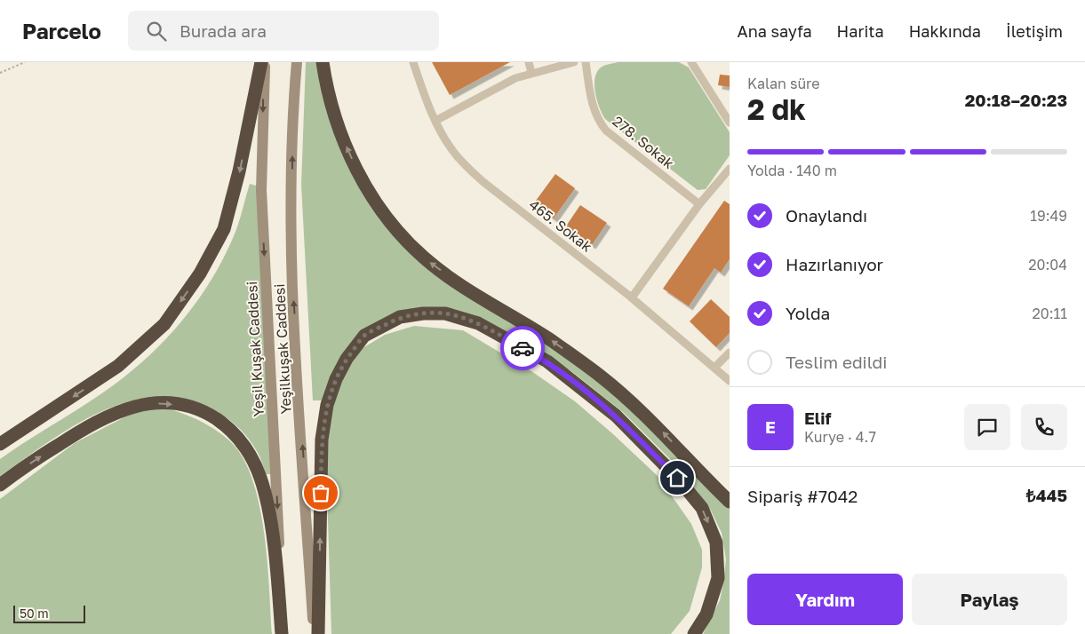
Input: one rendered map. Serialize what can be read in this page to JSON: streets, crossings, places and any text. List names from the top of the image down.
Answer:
{
  "streets": {
    "main road": ["Yeşil Kuşak Caddesi", "Yeşilkuşak Caddesi"],
    "street": ["278. Sokak", "465. Sokak"]
  },
  "one_way": ["Yeşil Kuşak Caddesi", "Yeşilkuşak Caddesi"],
  "scale_bar": "50 m",
  "page": {
    "header": "Parcelo",
    "search": "Burada ara",
    "nav": [
      "Ana sayfa",
      "Harita",
      "Hakkında",
      "İletişim"
    ],
    "heading": ["2 dk", "Kalan süre", "20:18–20:23"],
    "panel": [
      "Elif",
      "Kurye · 4.7",
      "Sipariş #7042",
      "₺445"
    ],
    "bar": "Yolda · 140 m",
    "list": [
      ["Onaylandı", "19:49"],
      ["Hazırlanıyor", "20:04"],
      ["Yolda", "20:11"],
      "Teslim edildi"
    ],
    "round": "E",
    "buttons": ["Yardım", "Paylaş"],
    "scale": "50 m"
  }
}
